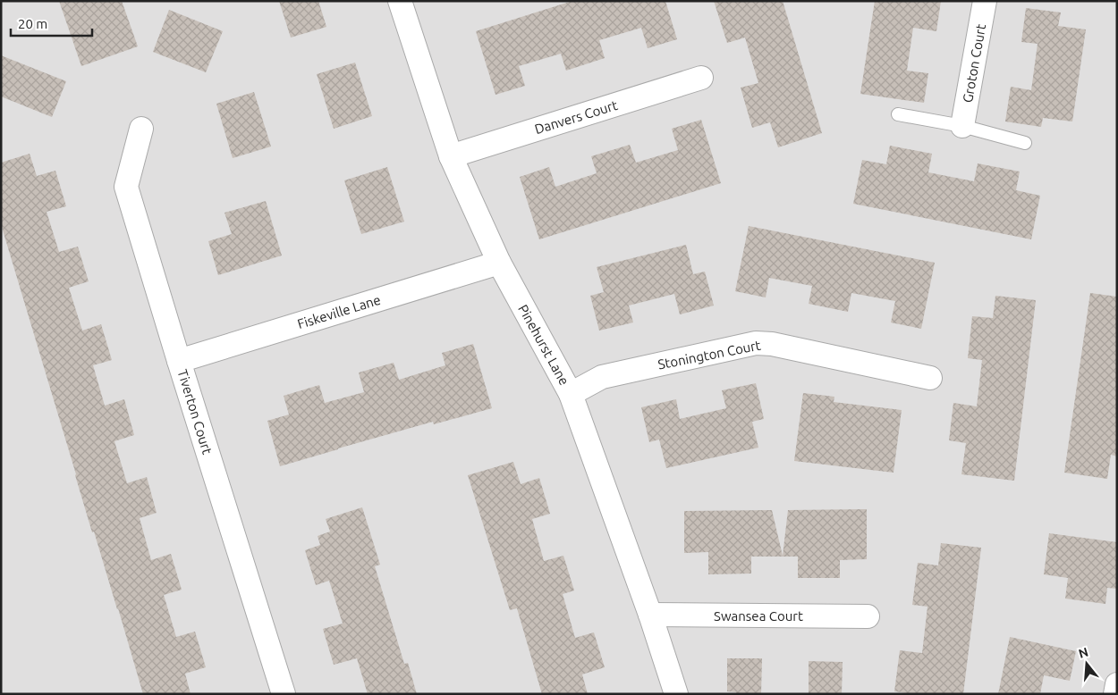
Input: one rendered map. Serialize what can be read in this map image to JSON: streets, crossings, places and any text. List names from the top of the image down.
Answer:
{
  "streets": {
    "street": [
      "Groton Court",
      "Danvers Court",
      "Fiskeville Lane",
      "Pinehurst Lane",
      "Stonington Court",
      "Tiverton Court",
      "Swansea Court"
    ]
  },
  "crossings": [
    ["Danvers Court", "Pinehurst Lane"],
    ["Fiskeville Lane", "Pinehurst Lane"],
    ["Fiskeville Lane", "Tiverton Court"],
    ["Pinehurst Lane", "Stonington Court"],
    ["Pinehurst Lane", "Swansea Court"]
  ],
  "scale_bar": "20 m",
  "north": "top"
}
